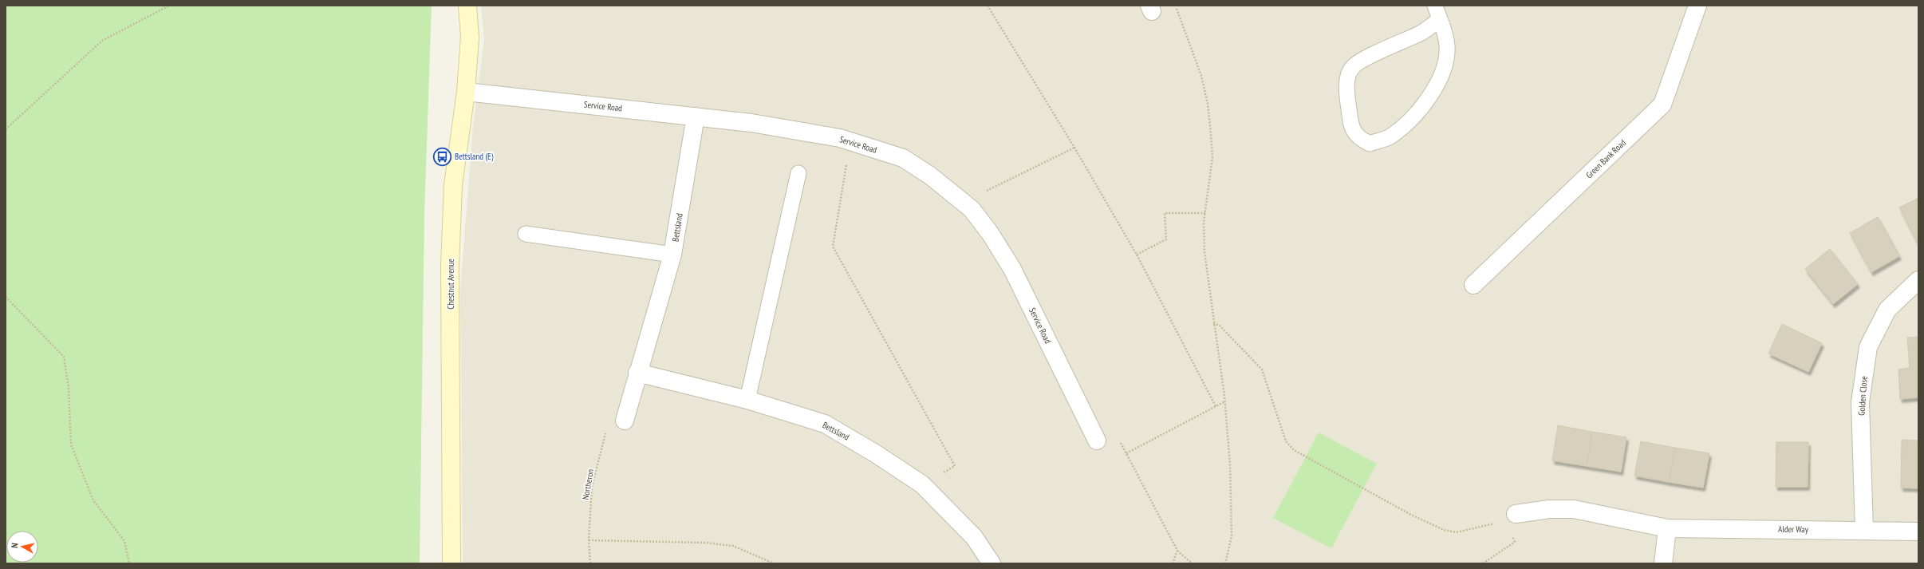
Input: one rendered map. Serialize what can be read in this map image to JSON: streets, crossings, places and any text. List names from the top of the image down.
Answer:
{
  "streets": {
    "street": [
      "Service Road",
      "Green Bank Road",
      "Bettsland",
      "Chestnut Avenue",
      "Golden Close",
      "Alder Way"
    ],
    "path": ["Northeron"]
  },
  "crossings": [
    ["Service Road", "Bettsland"],
    ["Service Road", "Chestnut Avenue"],
    ["Bettsland", "Northeron"],
    ["Golden Close", "Alder Way"]
  ],
  "places": {
    "bus stop": ["Bettsland (E)"]
  },
  "north": "left"
}
